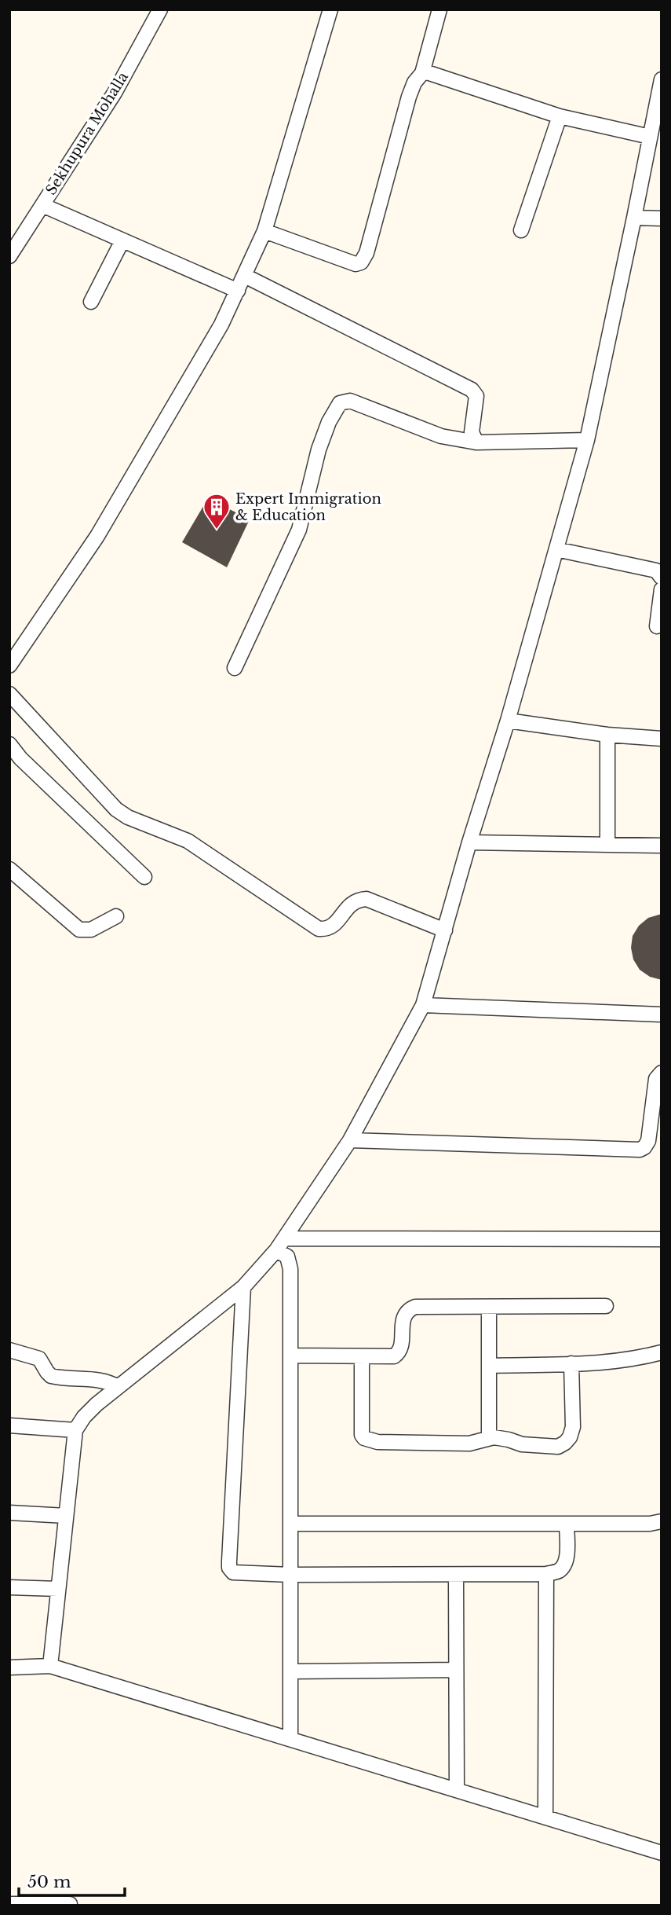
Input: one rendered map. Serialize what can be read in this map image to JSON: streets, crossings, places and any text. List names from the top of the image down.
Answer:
{
  "streets": {
    "street": ["Sekhupura Mohalla"]
  },
  "places": {
    "building": ["Expert Immigration & Education"]
  },
  "scale_bar": "50 m"
}
